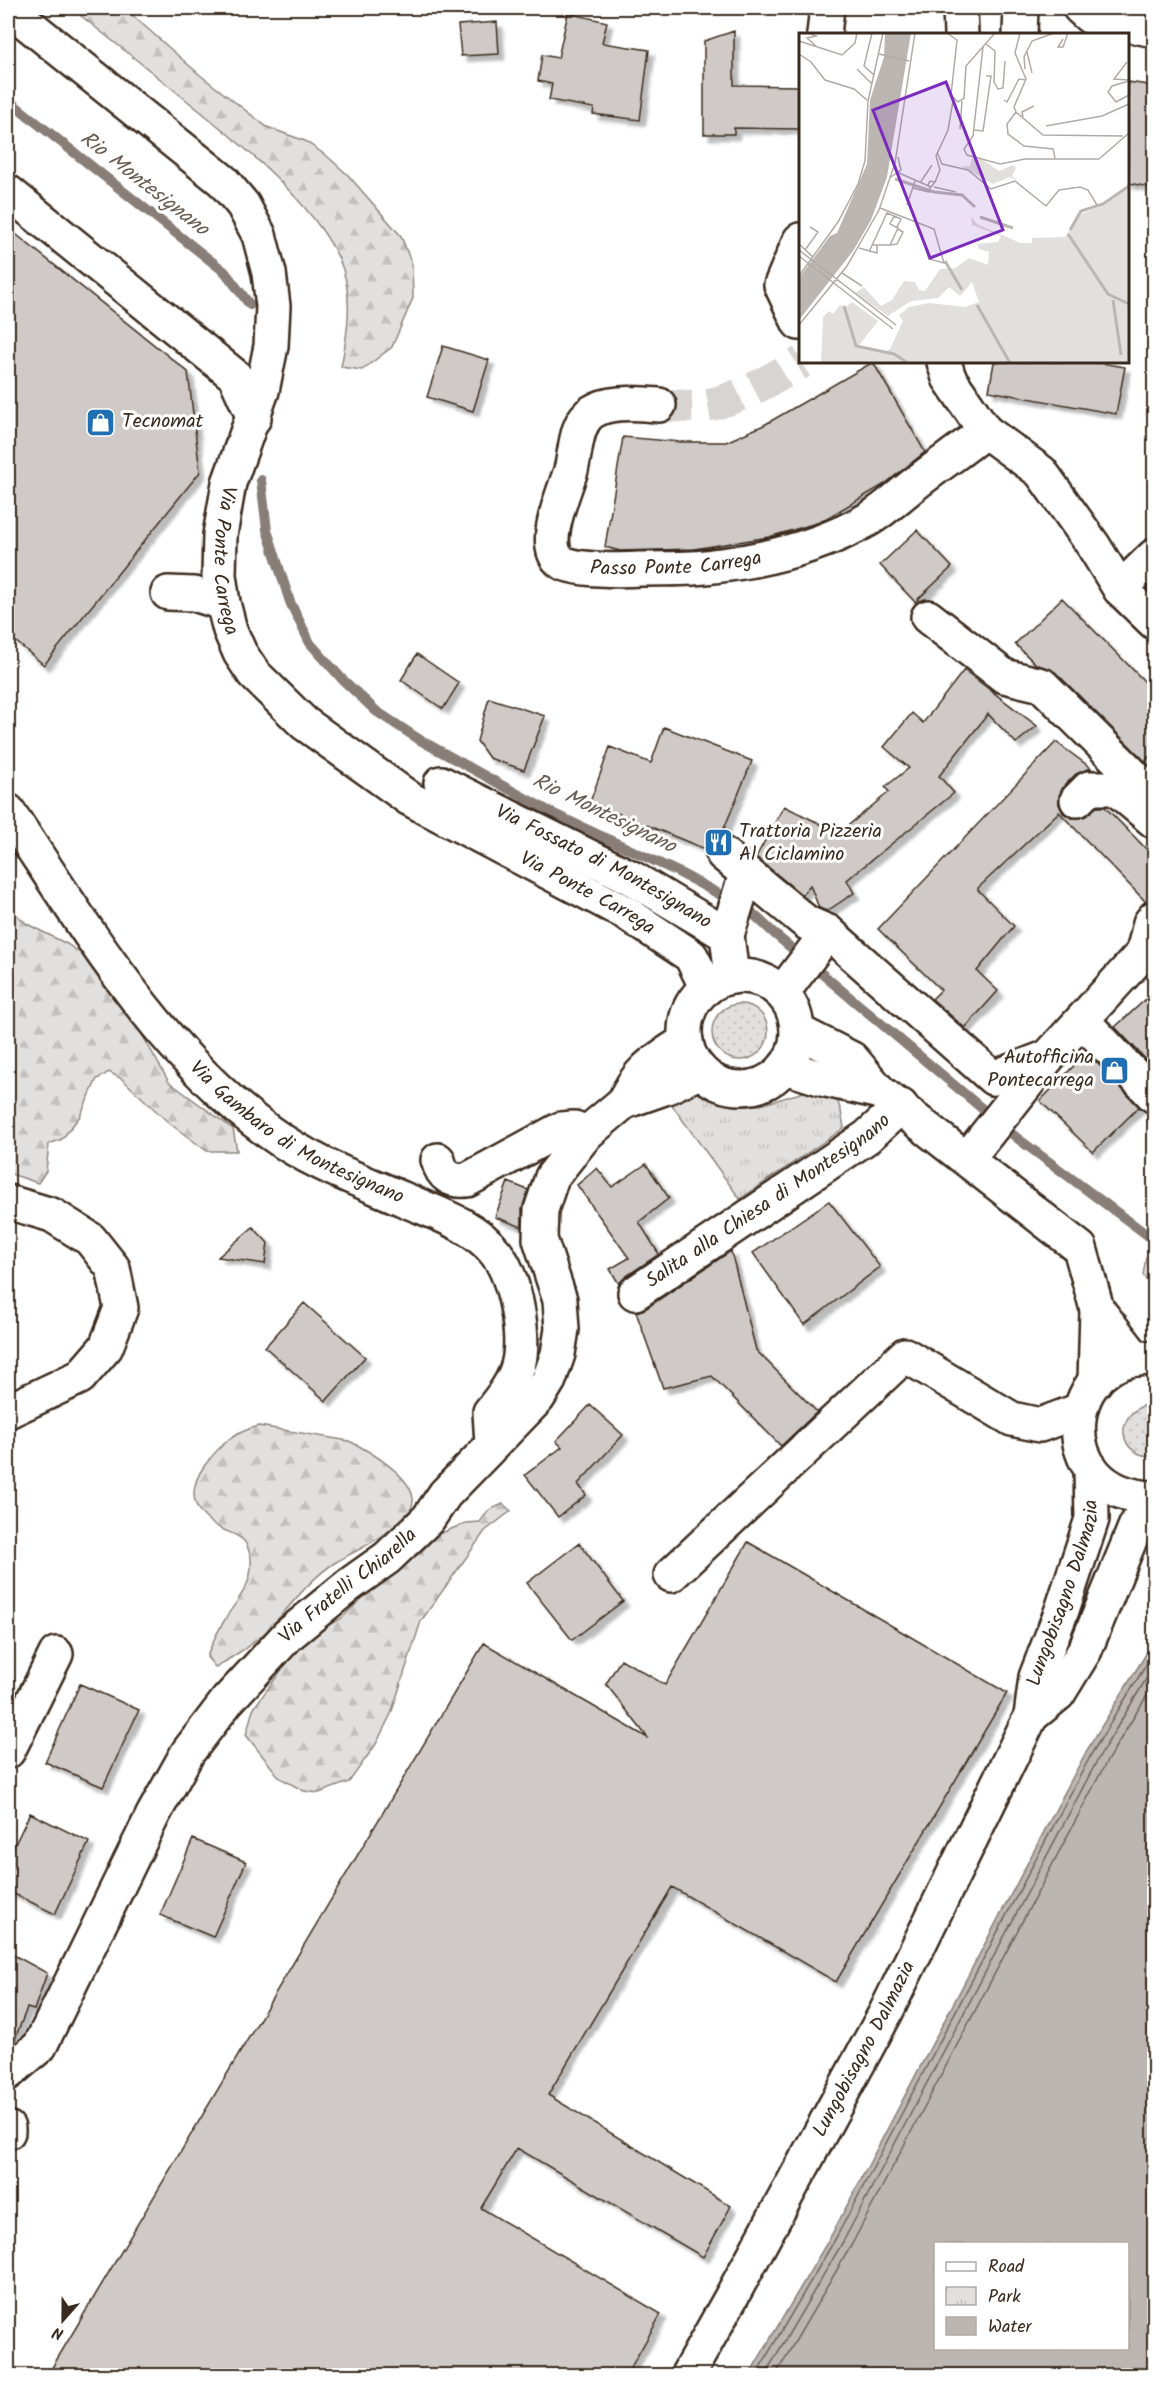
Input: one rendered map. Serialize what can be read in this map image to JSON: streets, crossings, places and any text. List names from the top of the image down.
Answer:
{
  "streets": {
    "street": [
      "Via Ponte Carrega",
      "Passo Ponte Carrega",
      "Via Fossato di Montesignano",
      "Via Gambaro di Montesignano",
      "Salita alla Chiesa di Montesignano",
      "Via Fratelli Chiarella",
      "Lungobisagno Dalmazia"
    ]
  },
  "crossings": [
    ["Via Ponte Carrega", "Via Fossato di Montesignano"],
    ["Via Ponte Carrega", "Via Fratelli Chiarella"],
    ["Via Fossato di Montesignano", "Via Fratelli Chiarella"],
    ["Via Gambaro di Montesignano", "Via Fratelli Chiarella"]
  ],
  "water": ["Rio Montesignano"],
  "places": {
    "shop": ["Tecnomat", "Autofficina Pontecarrega"],
    "restaurant": ["Trattoria Pizzeria Al Ciclamino"]
  },
  "legend": ["Road", "Park", "Water"],
  "north": "bottom"
}
